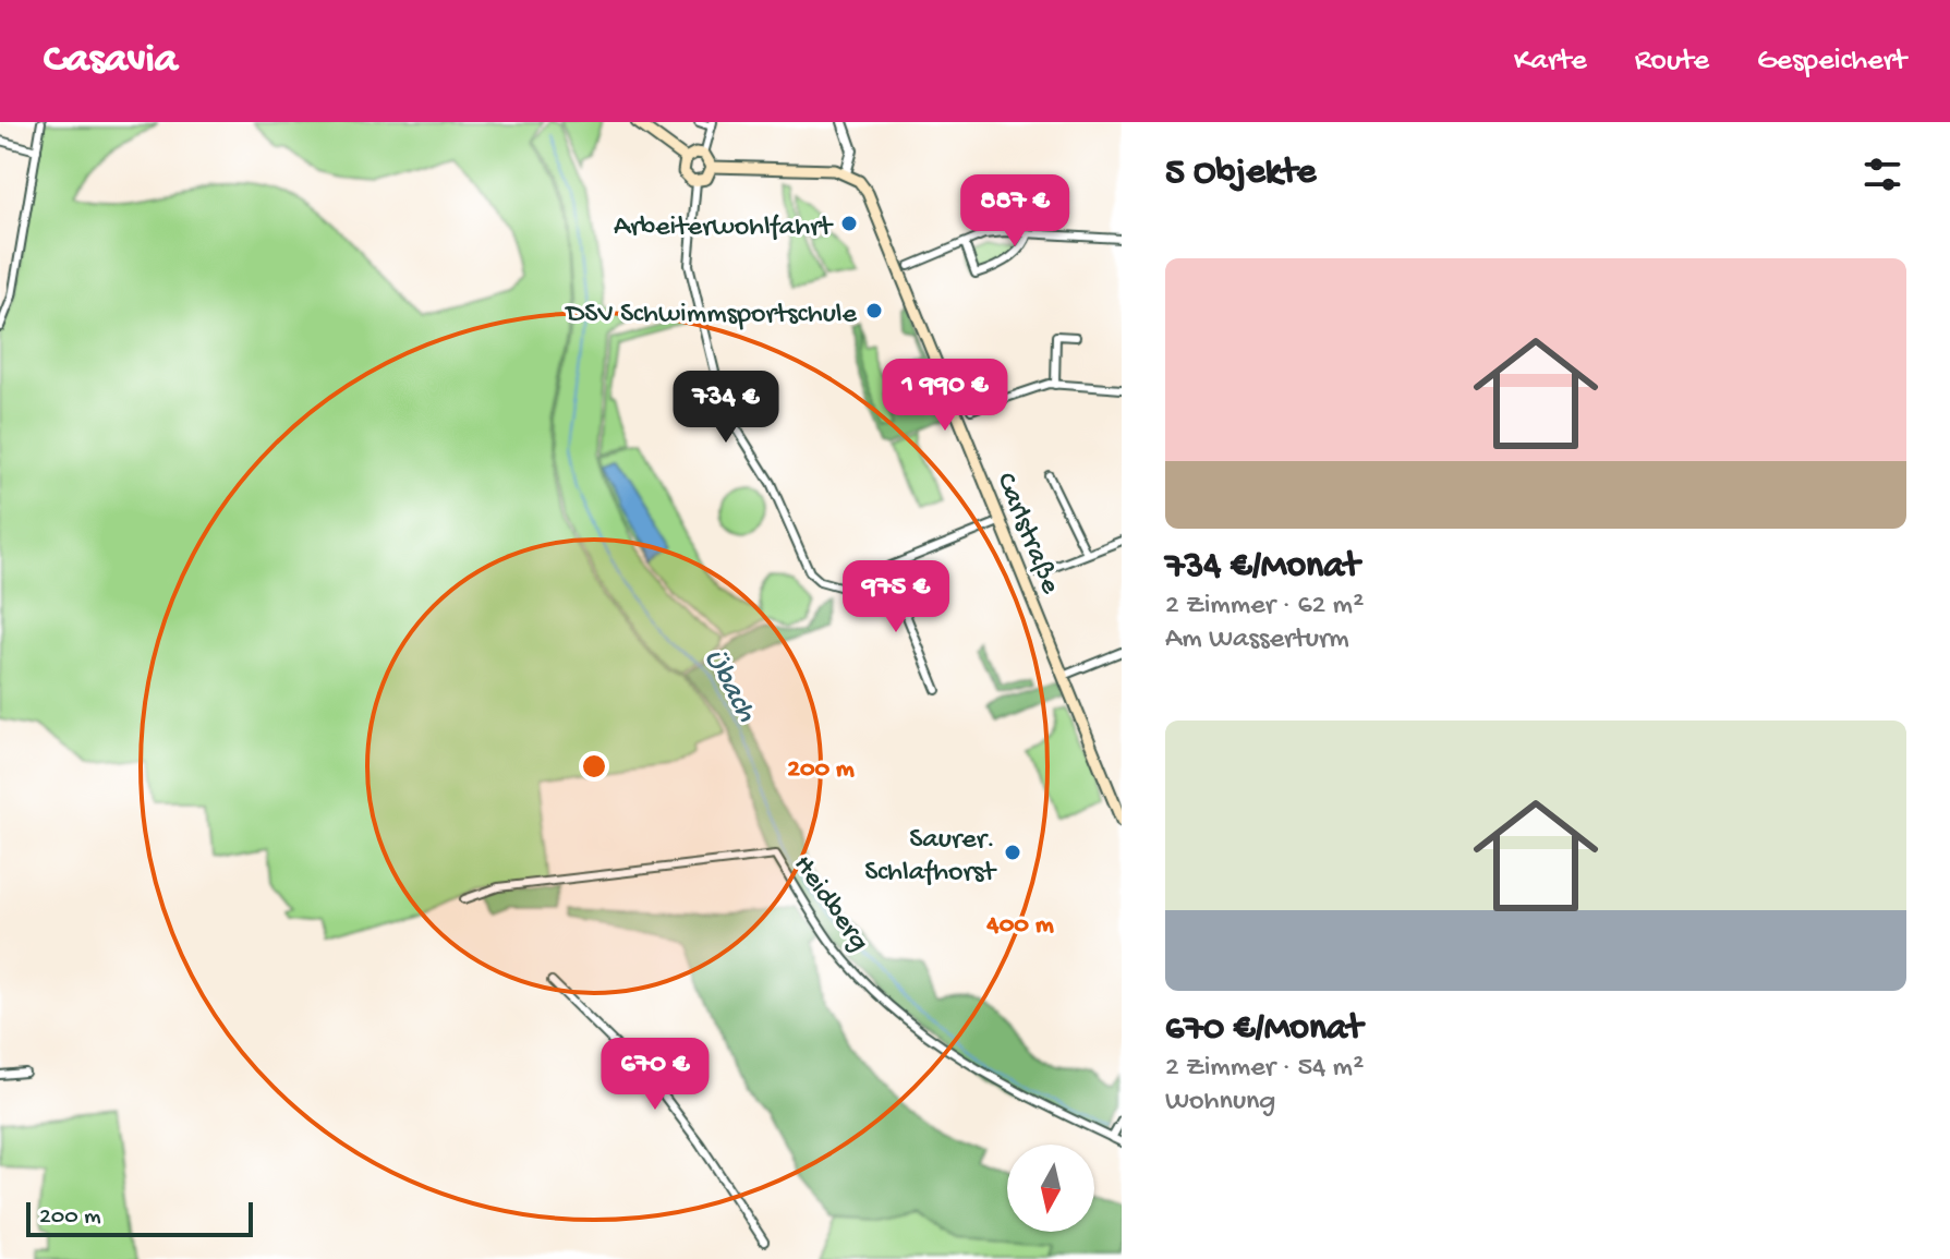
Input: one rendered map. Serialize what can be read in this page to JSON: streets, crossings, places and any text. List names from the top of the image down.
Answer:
{
  "streets": {
    "main road": ["Carlstraße"],
    "street": ["Heidberg"]
  },
  "water": ["Übach"],
  "places": ["Arbeiterwohlfahrt", "DSV Schwimmsportschule", "Saurer. Schlafhorst"],
  "scale_bar": "200 m",
  "north": "bottom",
  "page": {
    "header": "Casavia",
    "nav": ["Karte", "Route", "Gespeichert"],
    "heading": "5 Objekte",
    "price": [
      "887 €",
      "1 990 €",
      "734 €",
      "975 €",
      "670 €"
    ],
    "list": [
      {
        "name": "734 €/Monat",
        "note": "2 Zimmer · 62 m² · Am Wasserturm"
      },
      {
        "name": "670 €/Monat",
        "note": "2 Zimmer · 54 m² · Wohnung"
      }
    ],
    "scale": "200 m"
  },
  "rings": ["200 m", "400 m"]
}
